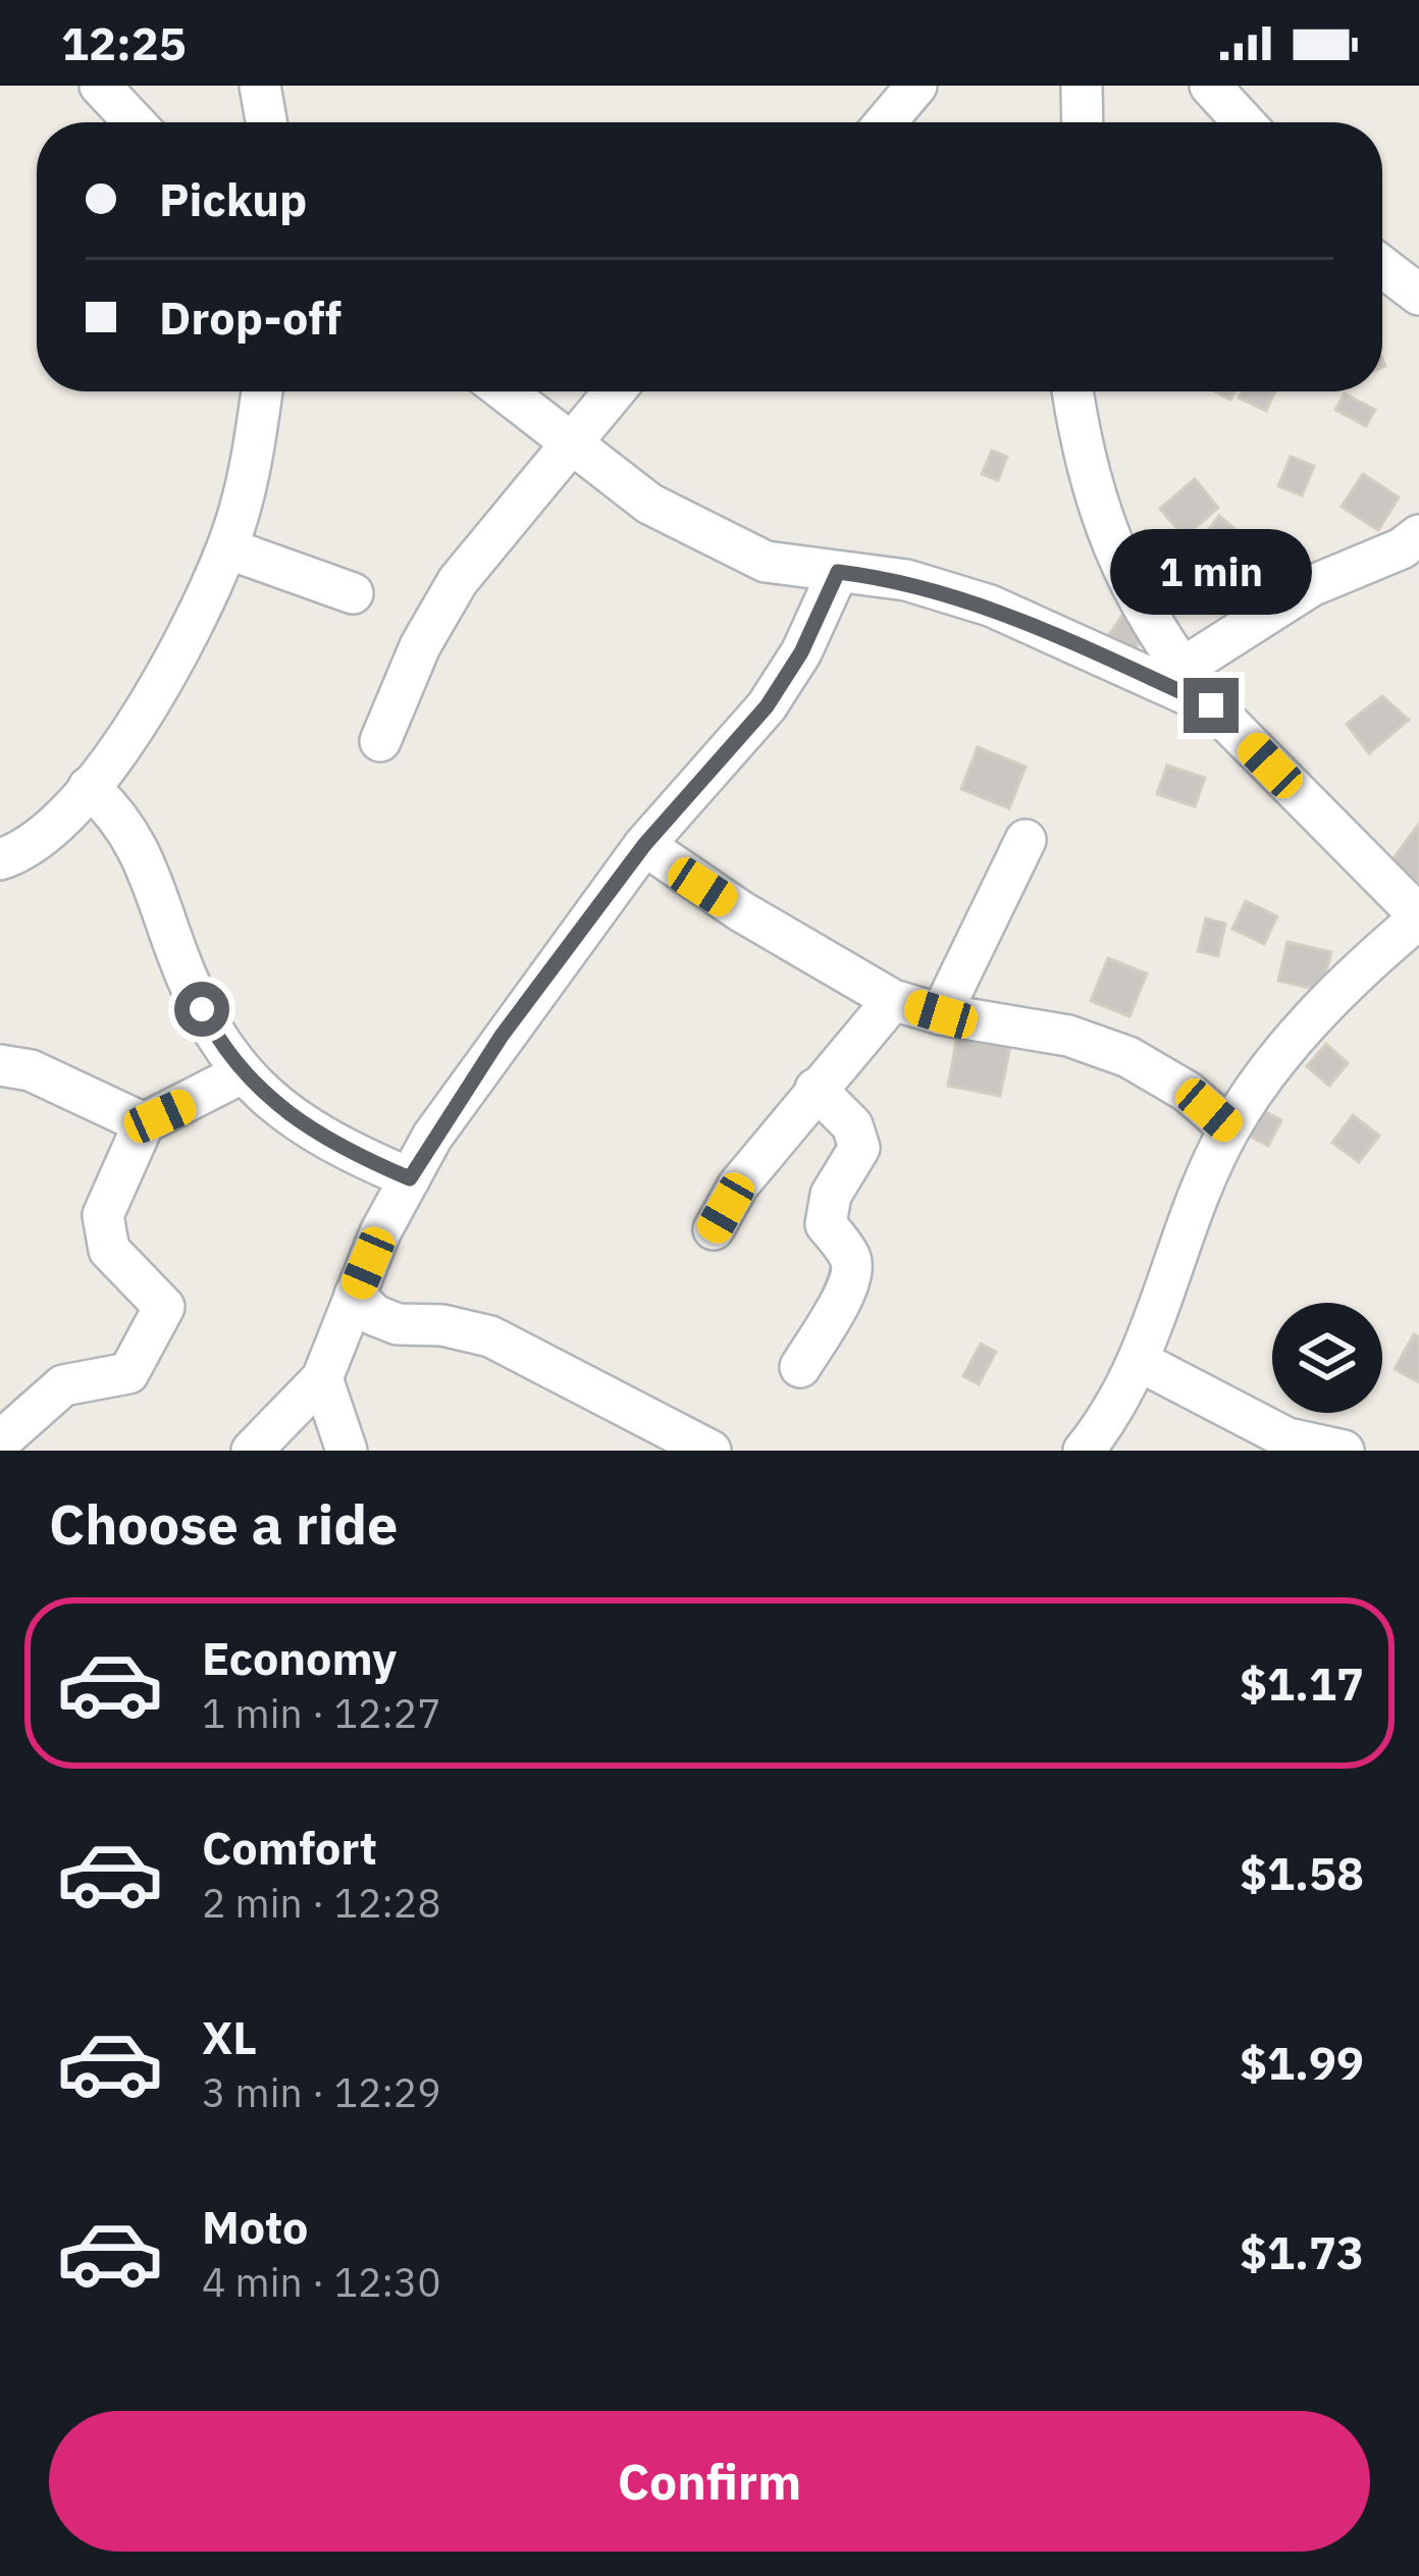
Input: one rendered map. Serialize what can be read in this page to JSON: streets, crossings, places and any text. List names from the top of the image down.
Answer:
{
  "page": {
    "status": "12:25",
    "banner": ["Pickup", "Drop-off"],
    "bubble": "1 min",
    "heading": "Choose a ride",
    "list": [
      {
        "name": "Economy",
        "note": "1 min · 12:27",
        "value": "$1.17"
      },
      {
        "name": "Comfort",
        "note": "2 min · 12:28",
        "value": "$1.58"
      },
      {
        "name": "XL",
        "note": "3 min · 12:29",
        "value": "$1.99"
      },
      {
        "name": "Moto",
        "note": "4 min · 12:30",
        "value": "$1.73"
      }
    ],
    "buttons": "Confirm"
  }
}
